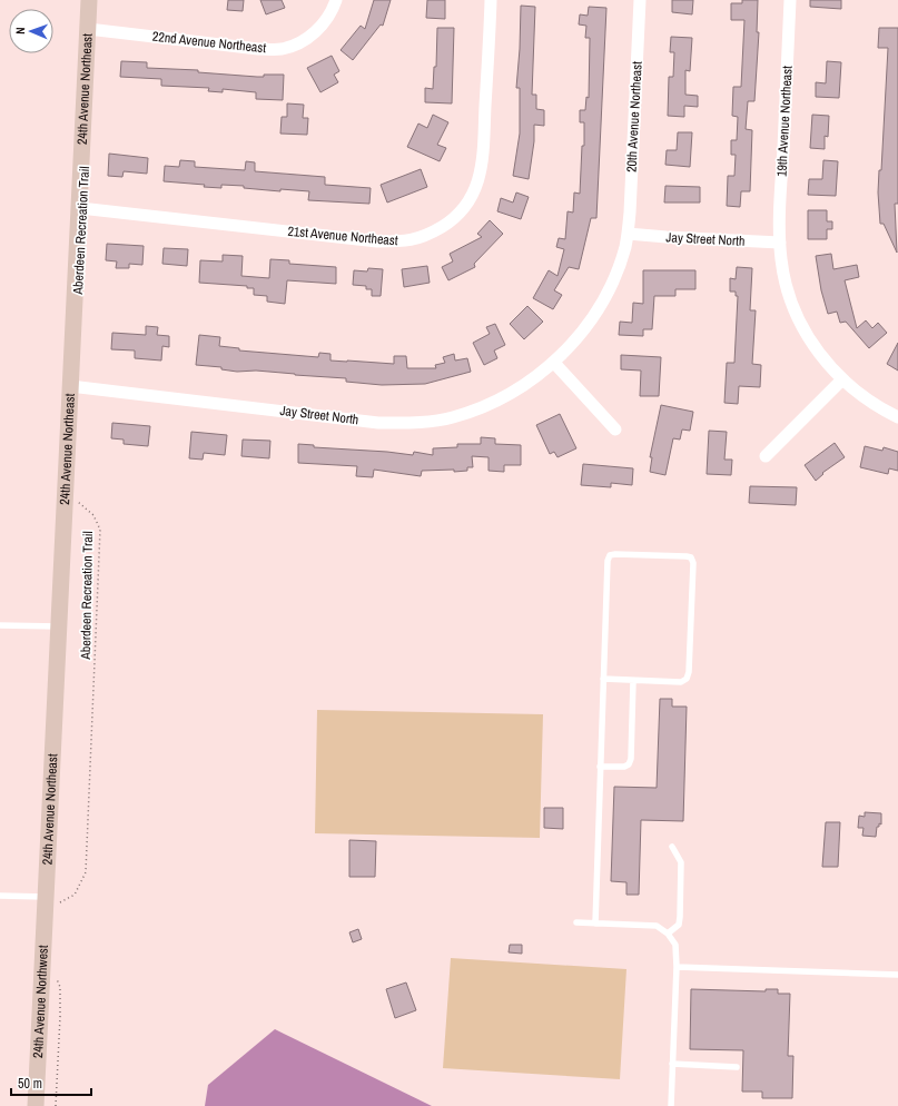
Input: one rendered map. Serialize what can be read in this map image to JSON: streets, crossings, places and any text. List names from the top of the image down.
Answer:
{
  "streets": {
    "main road": ["24th Avenue Northeast", "24th Avenue Northwest"],
    "street": [
      "22nd Avenue Northeast",
      "20th Avenue Northeast",
      "19th Avenue Northeast",
      "21st Avenue Northeast",
      "Jay Street North"
    ],
    "path": ["Aberdeen Recreation Trail"]
  },
  "crossings": [
    ["22nd Avenue Northeast", "24th Avenue Northeast"],
    ["24th Avenue Northeast", "Aberdeen Recreation Trail"],
    ["24th Avenue Northeast", "21st Avenue Northeast"],
    ["24th Avenue Northeast", "Jay Street North"],
    ["24th Avenue Northeast", "24th Avenue Northwest"],
    ["20th Avenue Northeast", "Jay Street North"],
    ["19th Avenue Northeast", "Jay Street North"],
    ["Aberdeen Recreation Trail", "24th Avenue Northwest"]
  ],
  "scale_bar": "50 m",
  "north": "left"
}
